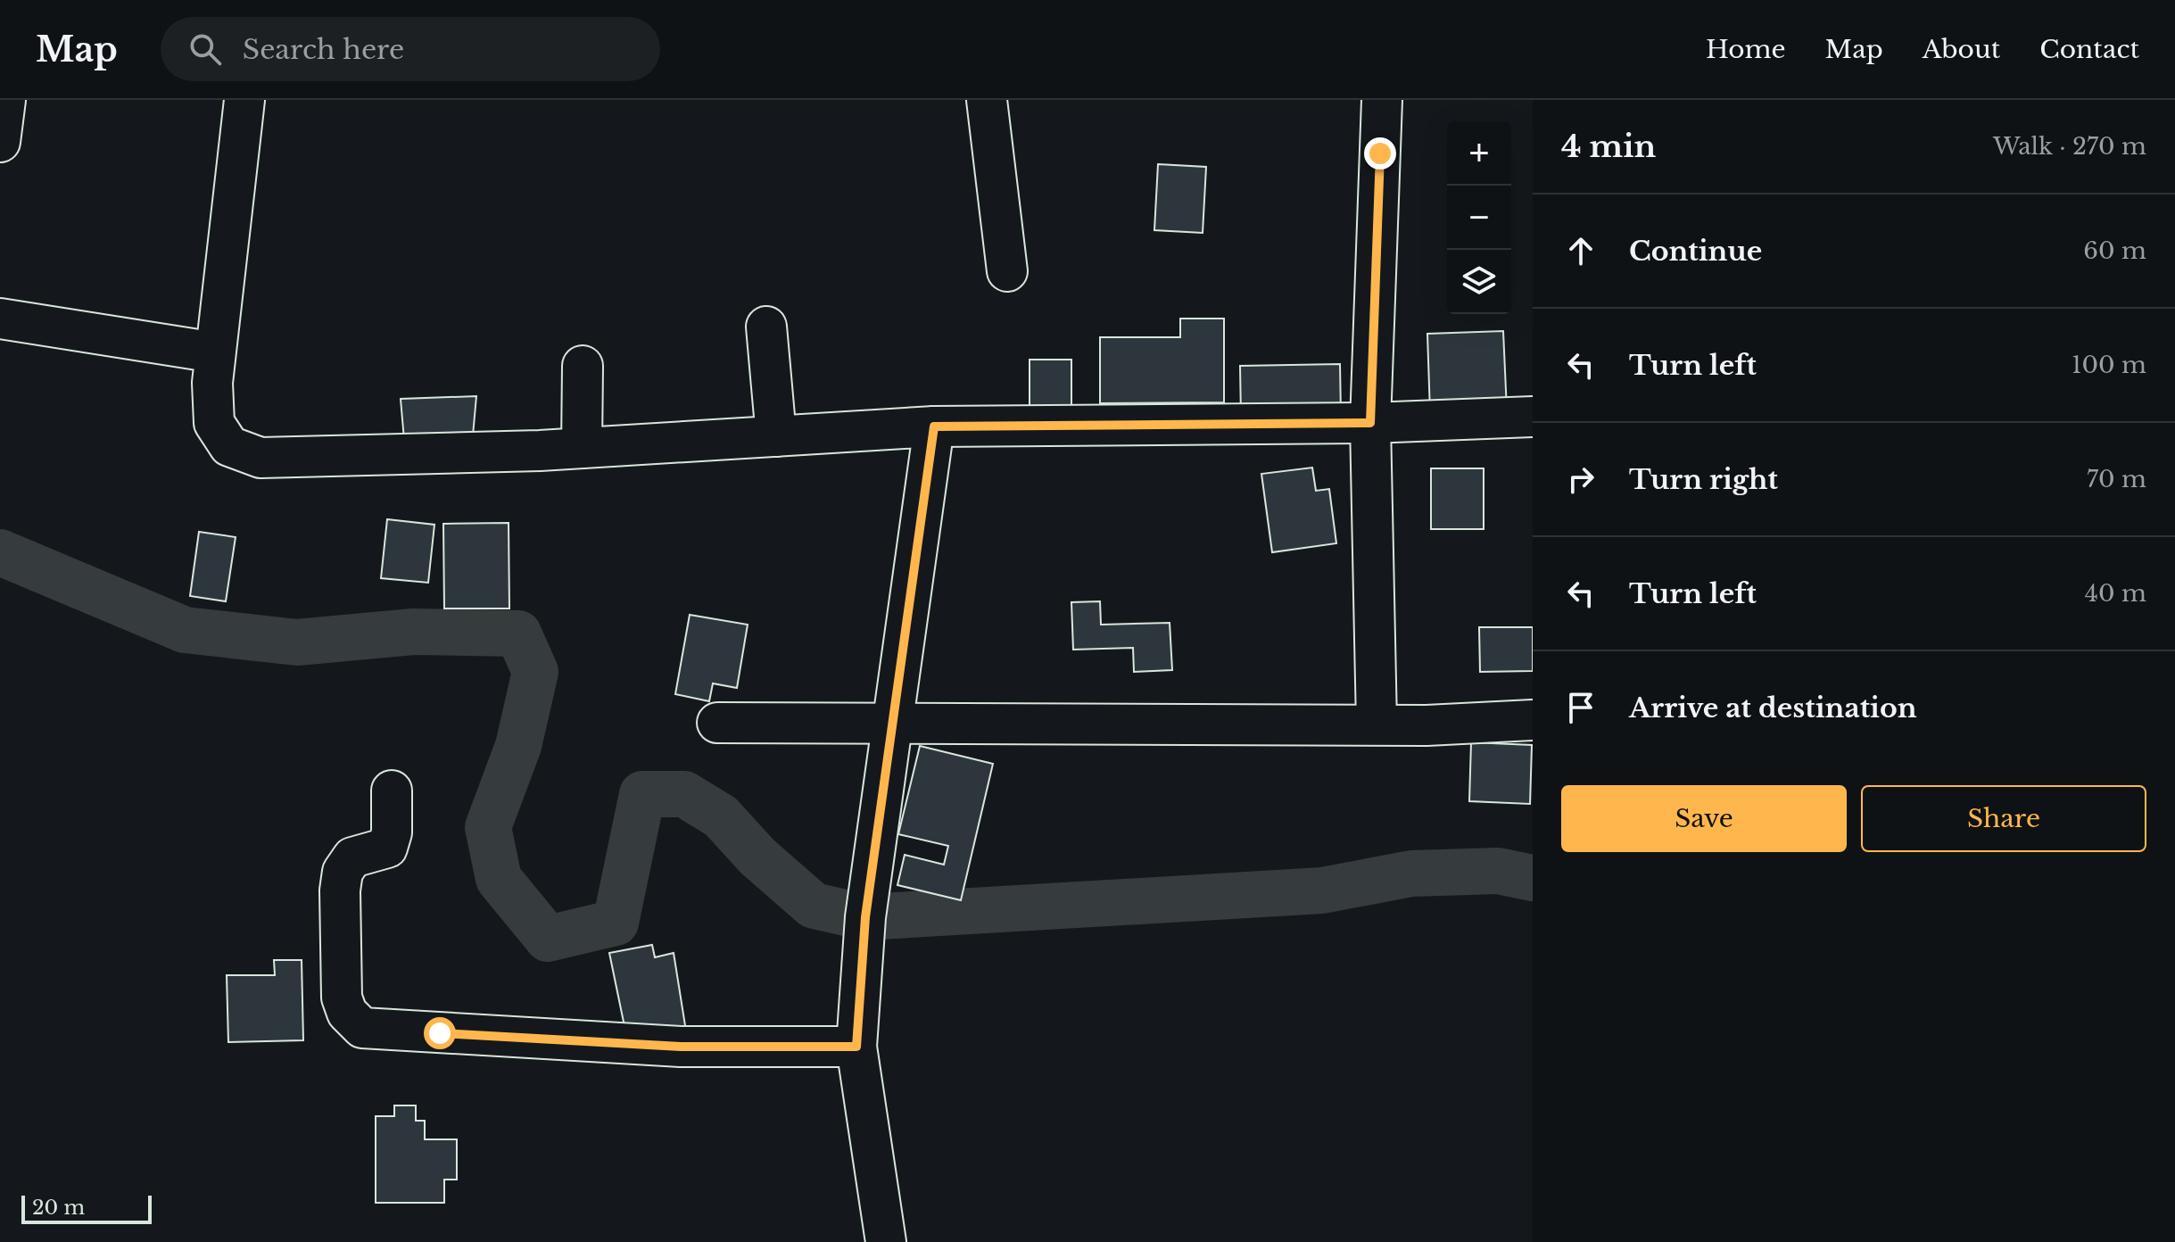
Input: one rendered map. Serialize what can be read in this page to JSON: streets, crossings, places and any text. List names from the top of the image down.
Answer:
{
  "scale_bar": "20 m",
  "page": {
    "header": "Map",
    "search": "Search here",
    "nav": [
      "Home",
      "Map",
      "About",
      "Contact"
    ],
    "heading": ["4 min", "Walk · 270 m"],
    "map_buttons": ["+", "−"],
    "list": [
      ["Continue", "60 m"],
      ["Turn left", "100 m"],
      ["Turn right", "70 m"],
      ["Turn left", "40 m"],
      "Arrive at destination"
    ],
    "buttons": ["Save", "Share"],
    "scale": "20 m"
  }
}
